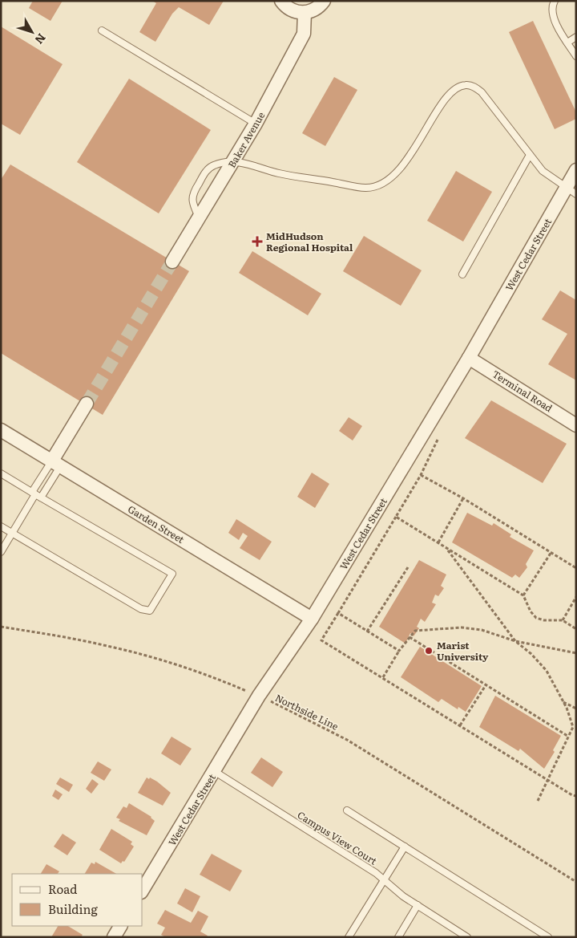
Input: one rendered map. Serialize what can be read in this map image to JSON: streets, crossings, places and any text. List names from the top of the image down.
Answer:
{
  "streets": {
    "street": [
      "Baker Avenue",
      "West Cedar Street",
      "Terminal Road",
      "Garden Street"
    ],
    "lane": ["Campus View Court"],
    "path": ["Northside Line"]
  },
  "crossings": [
    ["West Cedar Street", "Terminal Road"],
    ["West Cedar Street", "Garden Street"],
    ["West Cedar Street", "Northside Line"],
    ["West Cedar Street", "Campus View Court"]
  ],
  "places": {
    "health": ["MidHudson Regional Hospital"],
    "other": ["Marist University"]
  },
  "legend": ["Road", "Building"],
  "north": "bottom right"
}
